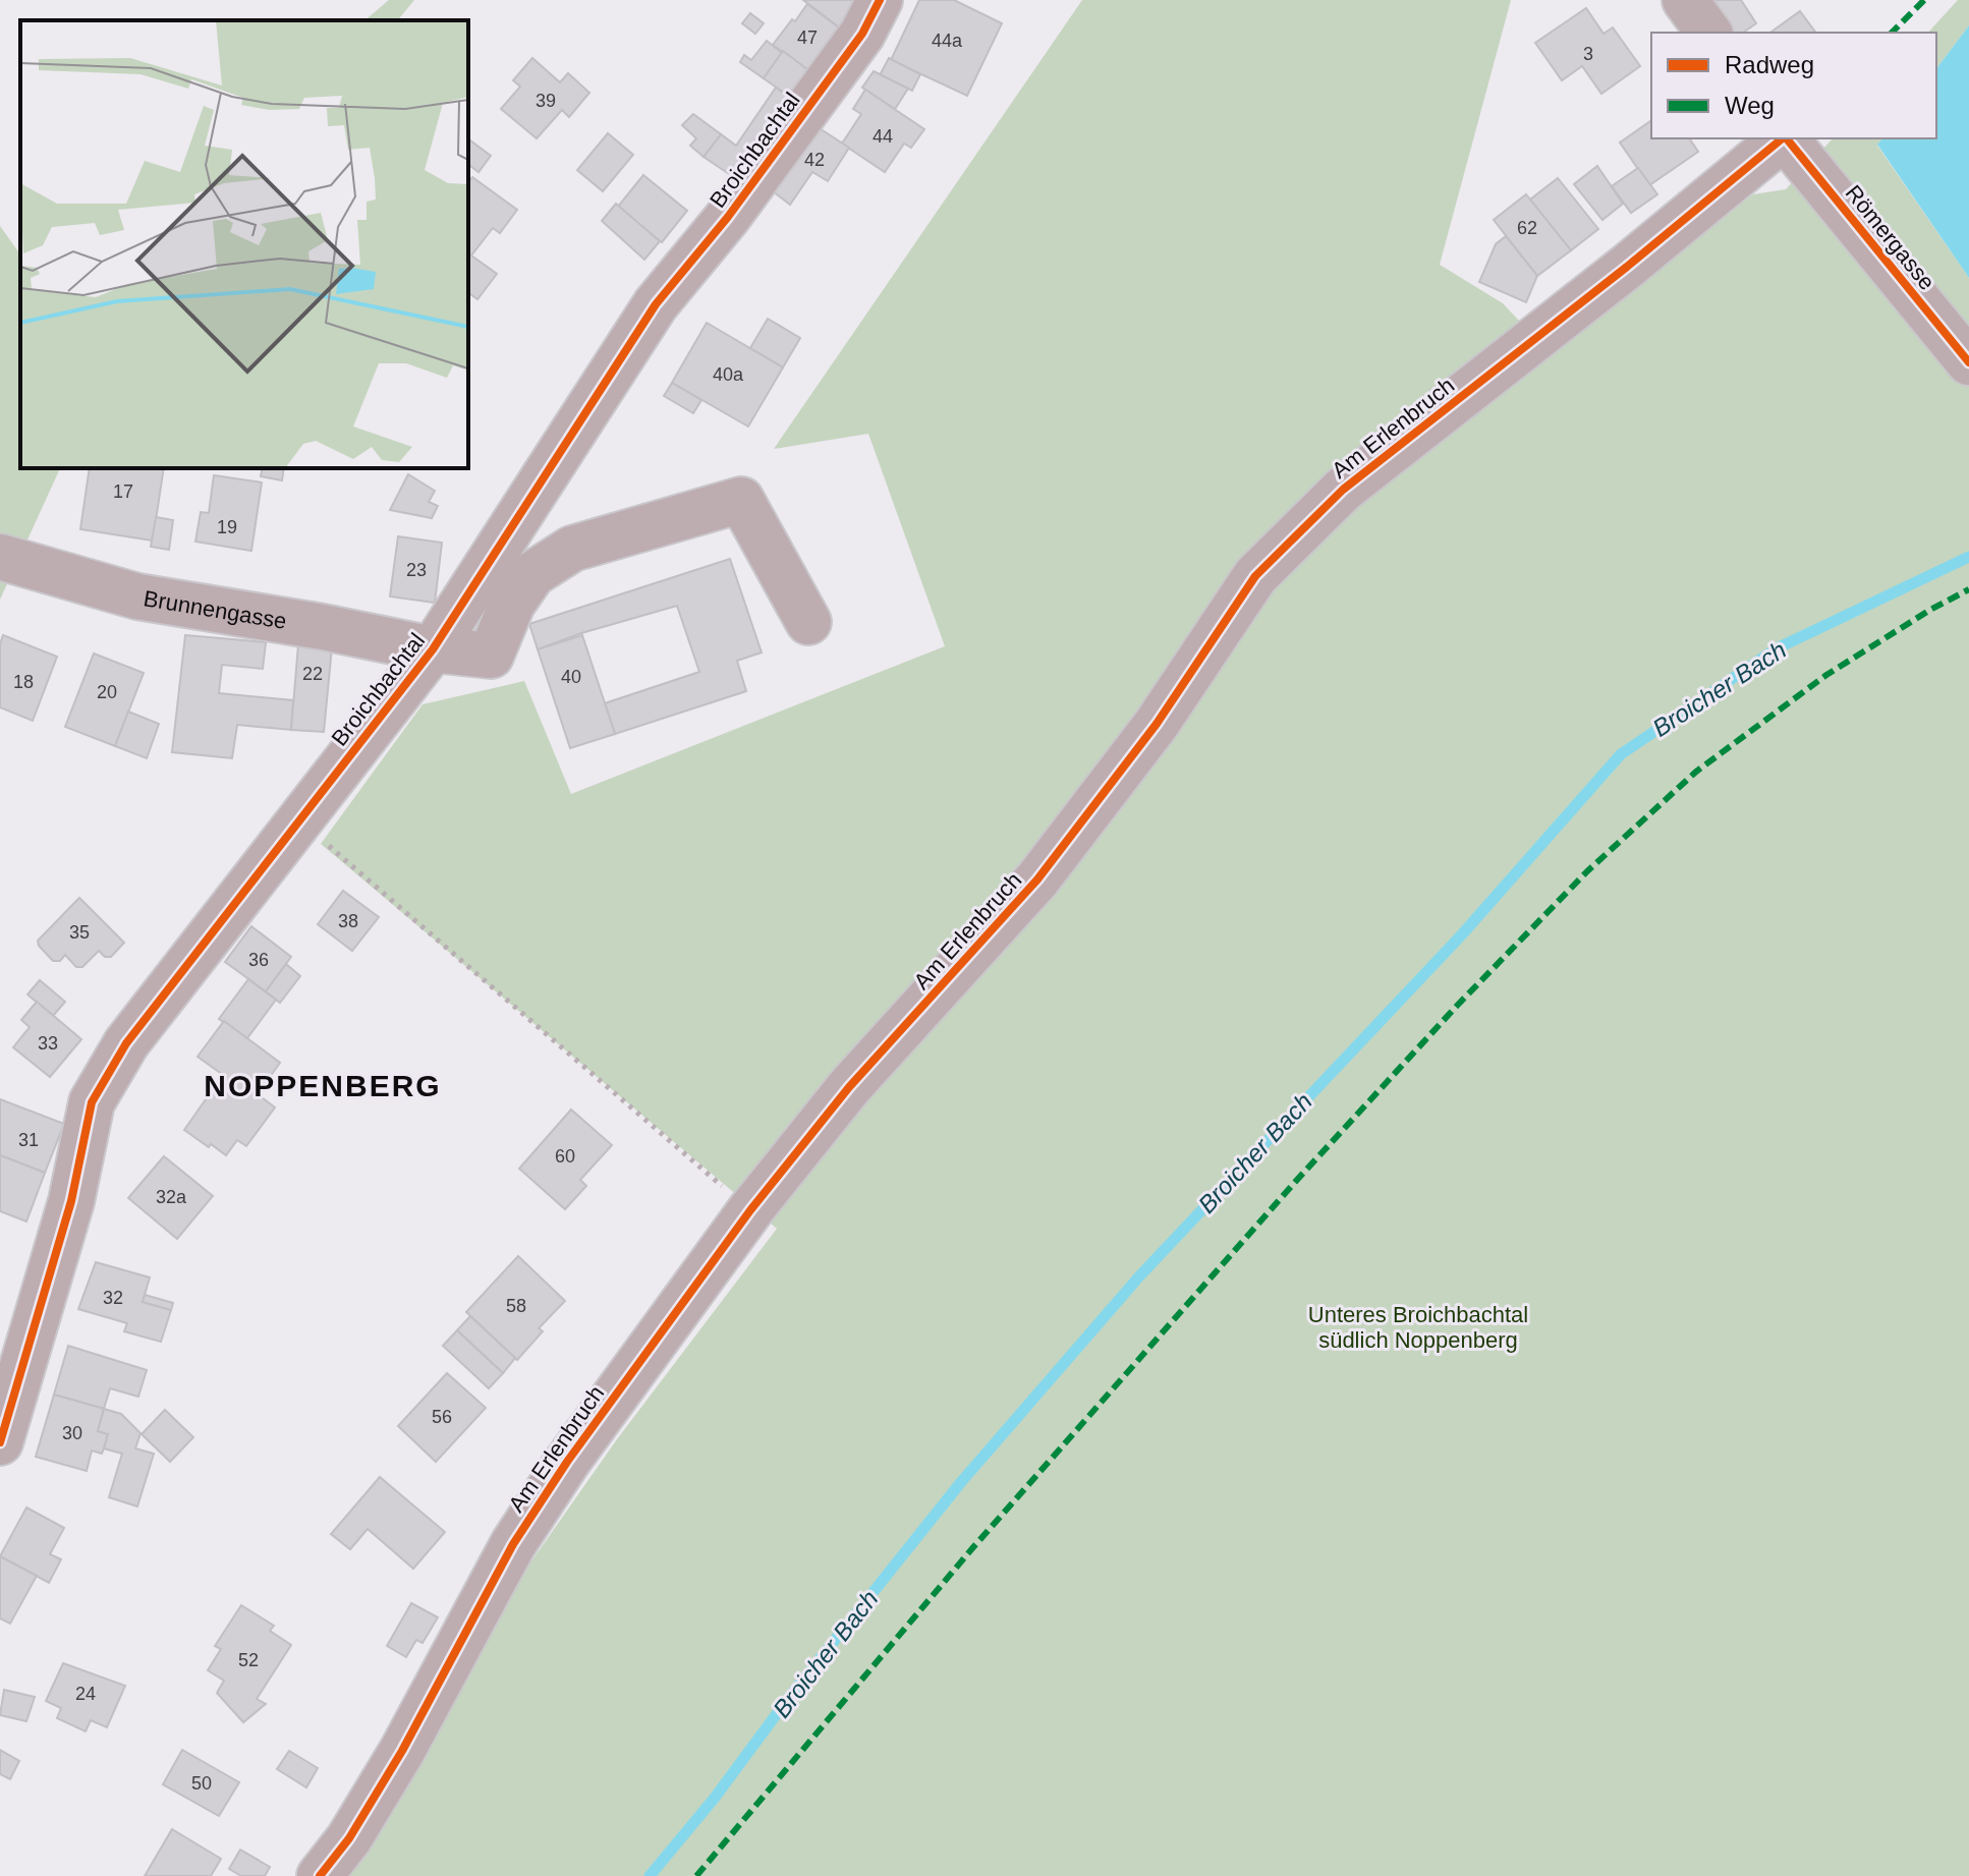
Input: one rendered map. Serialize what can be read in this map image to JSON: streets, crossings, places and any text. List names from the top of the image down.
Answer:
{
  "streets": {
    "street": [
      "Broichbachtal",
      "Römergasse",
      "Am Erlenbruch",
      "Brunnengasse"
    ]
  },
  "crossings": [
    ["Broichbachtal", "Brunnengasse"]
  ],
  "districts": ["NOPPENBERG"],
  "water": ["Broicher Bach"],
  "parks": ["Unteres Broichbachtal südlich Noppenberg"],
  "house_numbers": [
    "47",
    "44a",
    "3",
    "39",
    "44",
    "42",
    "62",
    "40a",
    "17",
    "19",
    "23",
    "22",
    "40",
    "18",
    "20",
    "38",
    "35",
    "36",
    "33",
    "31",
    "60",
    "32a",
    "32",
    "58",
    "56",
    "30",
    "52",
    "24",
    "50"
  ],
  "legend": ["Radweg", "Weg"]
}
